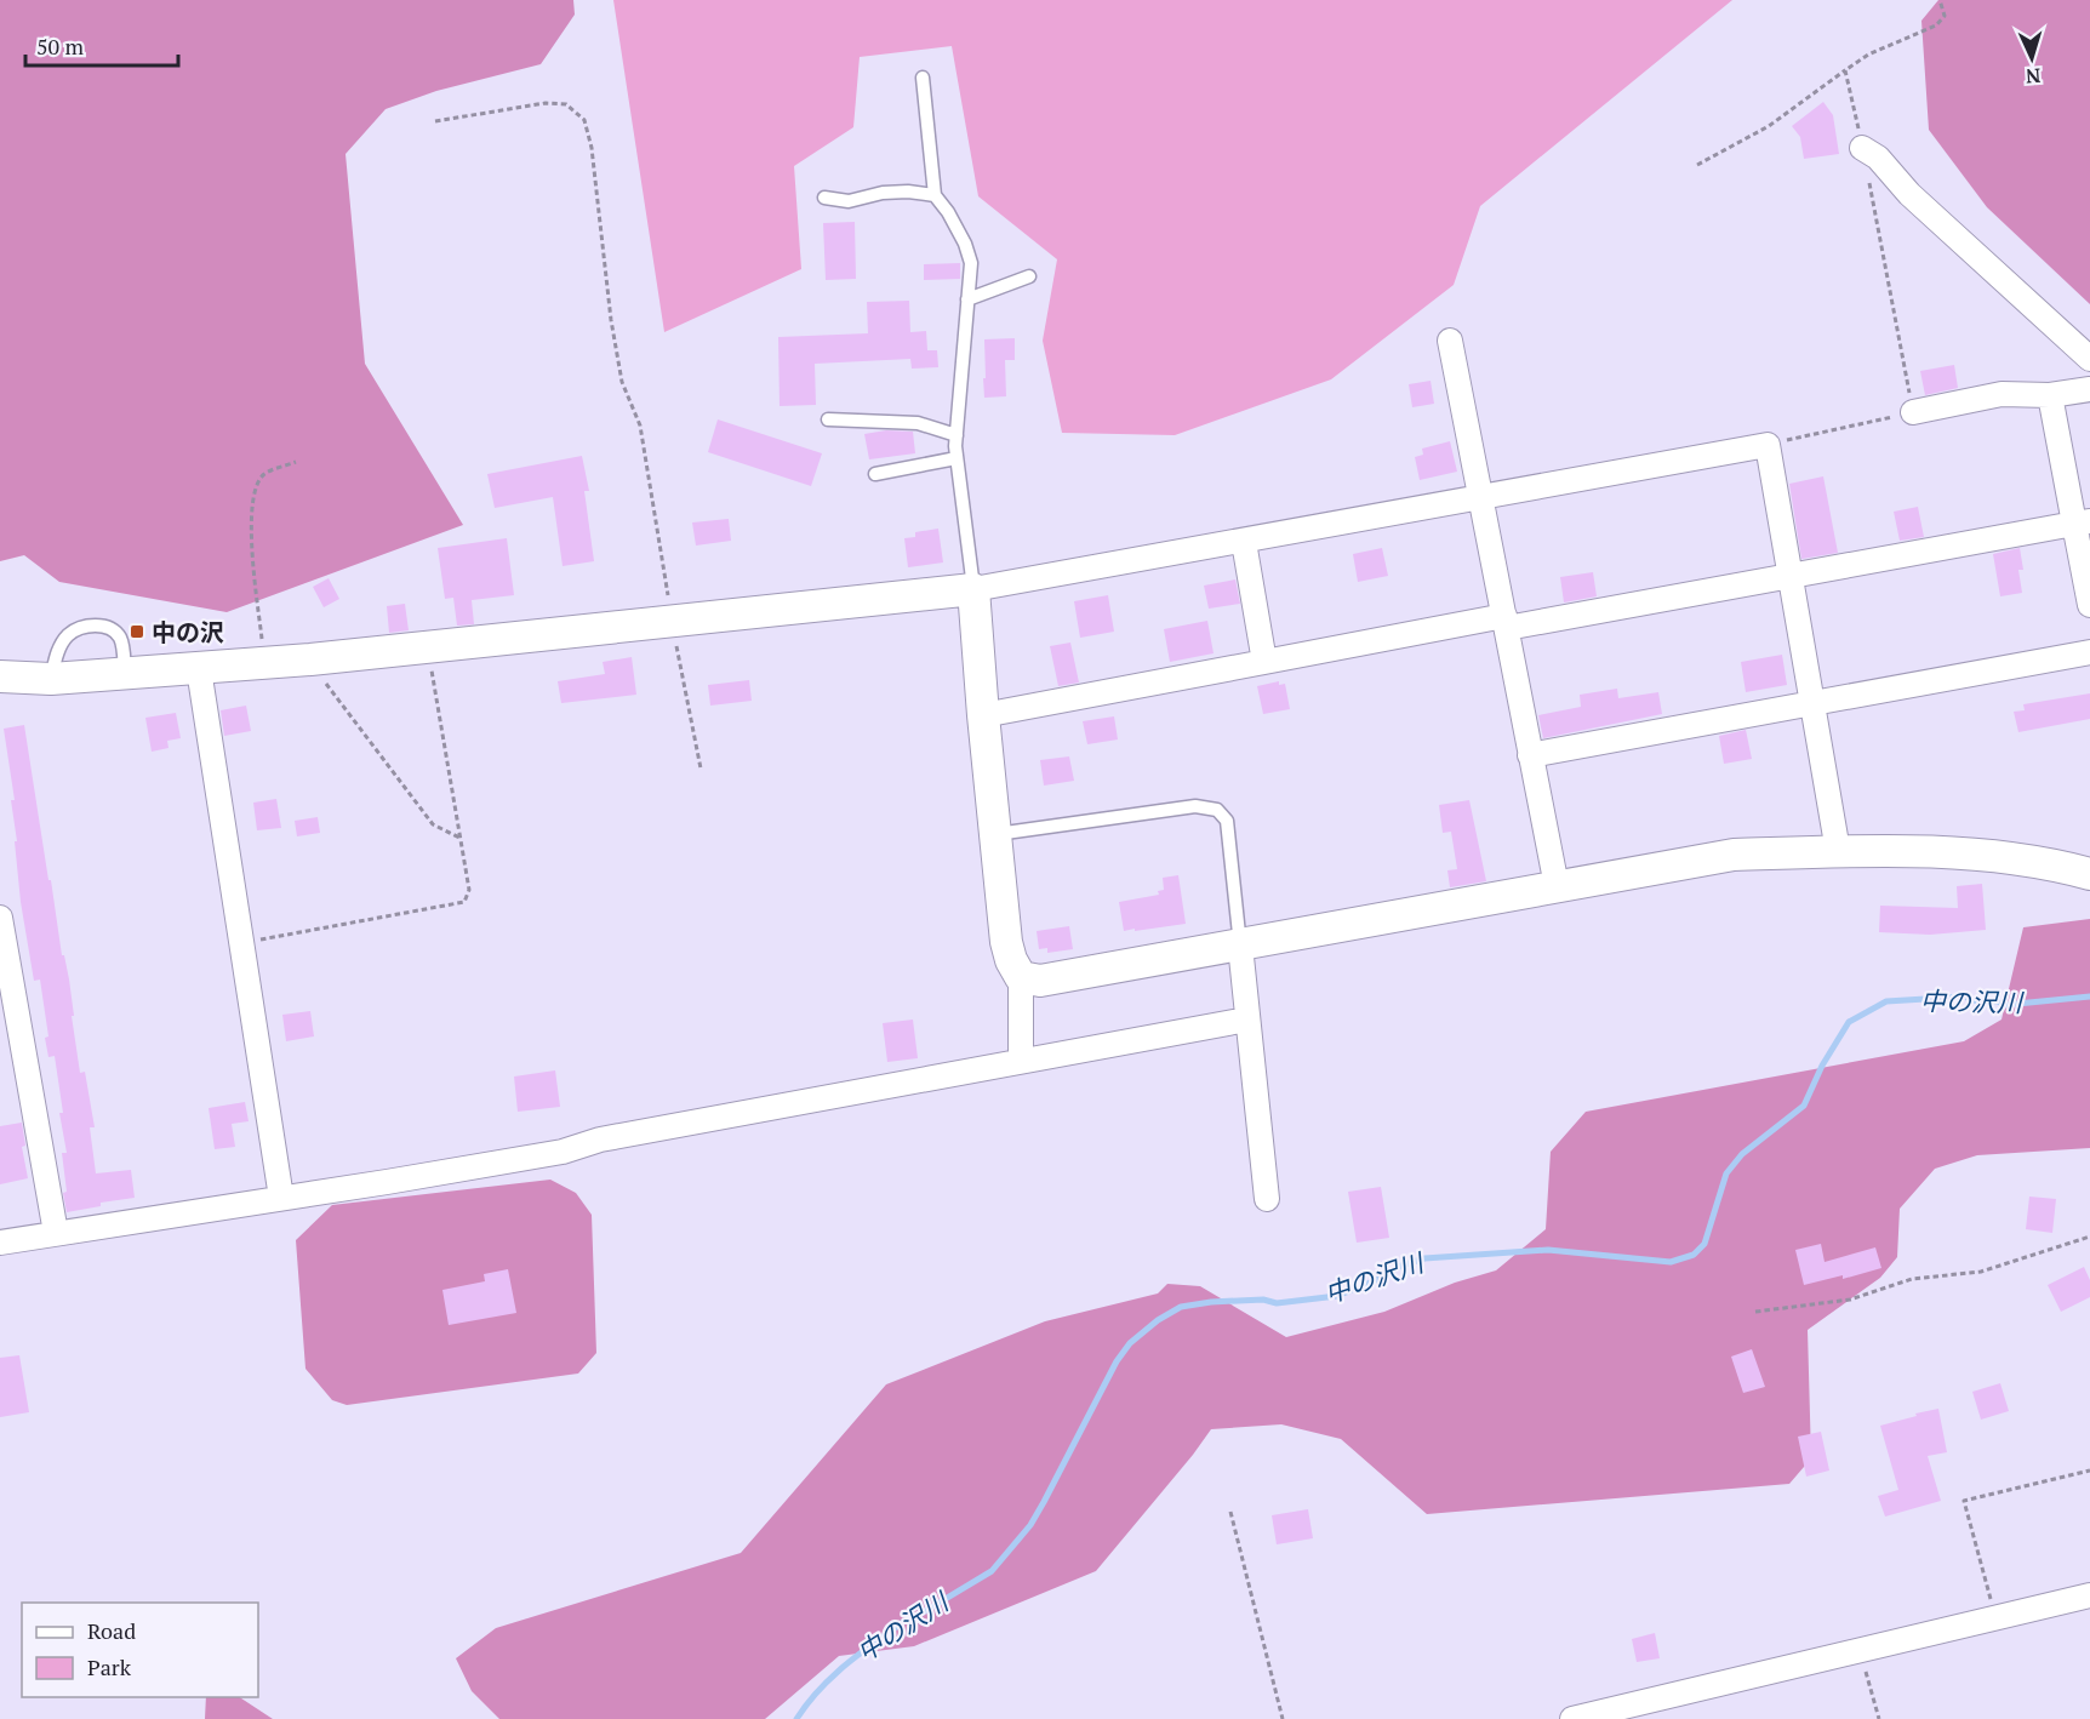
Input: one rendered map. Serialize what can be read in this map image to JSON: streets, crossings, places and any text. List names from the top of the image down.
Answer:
{
  "water": ["中の沢川"],
  "places": {
    "transit": ["中の沢"]
  },
  "legend": ["Road", "Park"],
  "scale_bar": "50 m",
  "north": "bottom"
}
